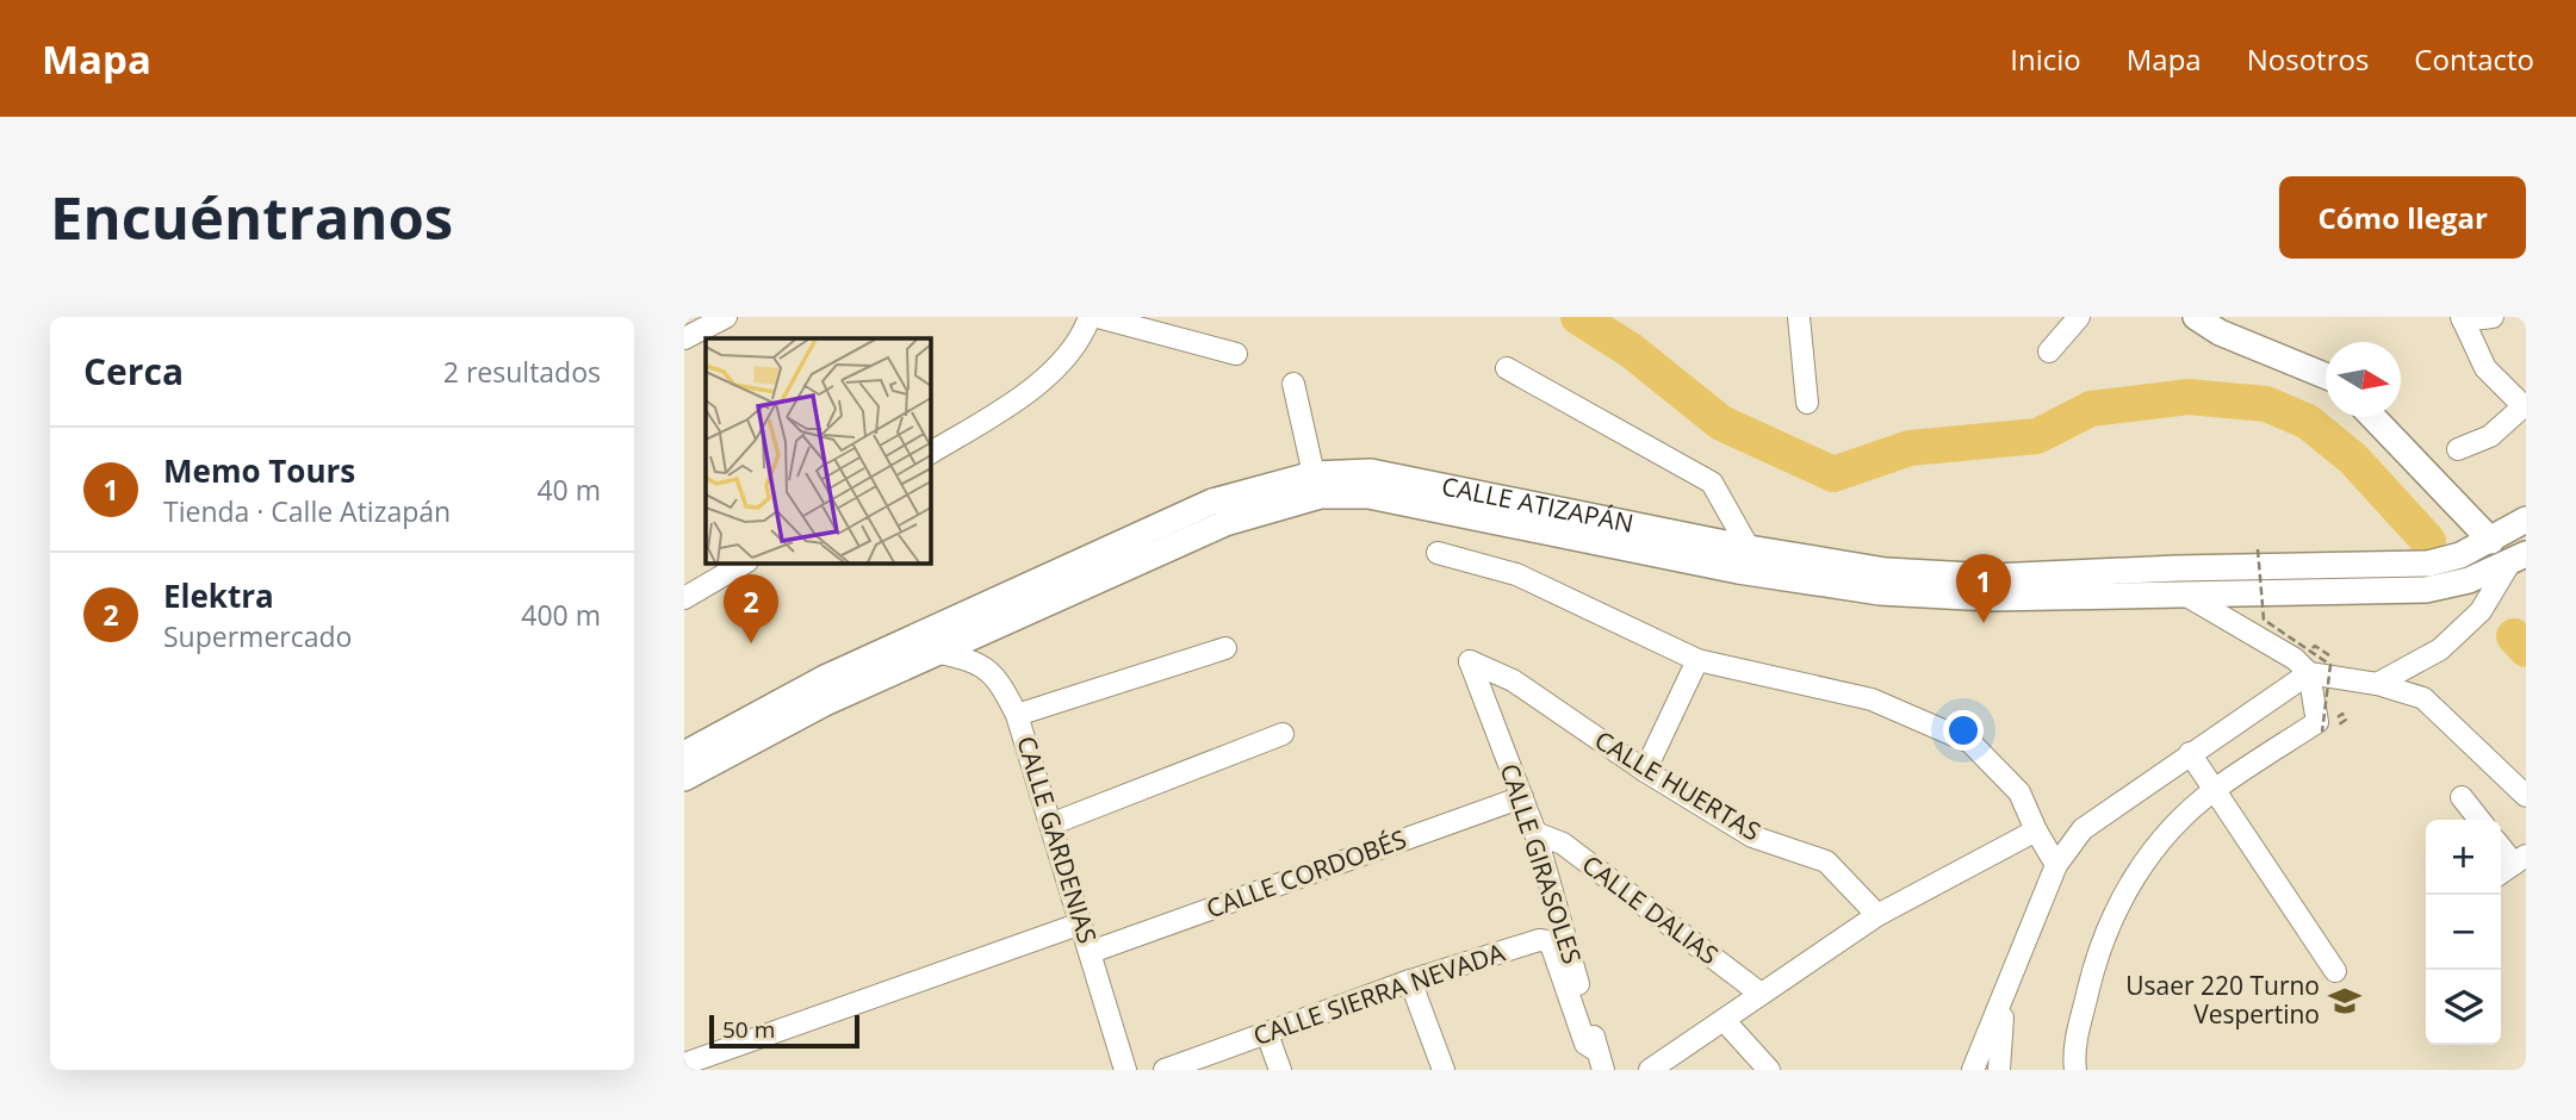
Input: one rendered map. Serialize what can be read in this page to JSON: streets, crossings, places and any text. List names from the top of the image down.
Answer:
{
  "streets": {
    "main road": ["CALLE ATIZAPÁN"],
    "street": [
      "CALLE HUERTAS",
      "CALLE GARDENIAS",
      "CALLE GIRASOLES",
      "CALLE CORDOBÉS",
      "CALLE DALIAS",
      "CALLE SIERRA NEVADA"
    ]
  },
  "crossings": [
    ["CALLE ATIZAPÁN", "CALLE GARDENIAS"],
    ["CALLE HUERTAS", "CALLE GIRASOLES"],
    ["CALLE GARDENIAS", "CALLE CORDOBÉS"],
    ["CALLE GIRASOLES", "CALLE CORDOBÉS"],
    ["CALLE GIRASOLES", "CALLE DALIAS"],
    ["CALLE GIRASOLES", "CALLE SIERRA NEVADA"]
  ],
  "places": {
    "school or university": ["Usaer 220 Turno Vespertino"]
  },
  "scale_bar": "50 m",
  "north": "right",
  "page": {
    "header": "Mapa",
    "nav": [
      "Inicio",
      "Mapa",
      "Nosotros",
      "Contacto"
    ],
    "buttons": "Cómo llegar",
    "title": "Encuéntranos",
    "heading": ["Cerca", "2 resultados"],
    "list": [
      {
        "mark": "1",
        "name": "Memo Tours",
        "note": "Tienda · Calle Atizapán",
        "value": "40 m"
      },
      {
        "mark": "2",
        "name": "Elektra",
        "note": "Supermercado",
        "value": "400 m"
      }
    ],
    "pins": ["1", "2"],
    "map_buttons": ["+", "−"],
    "scale": "50 m"
  }
}
